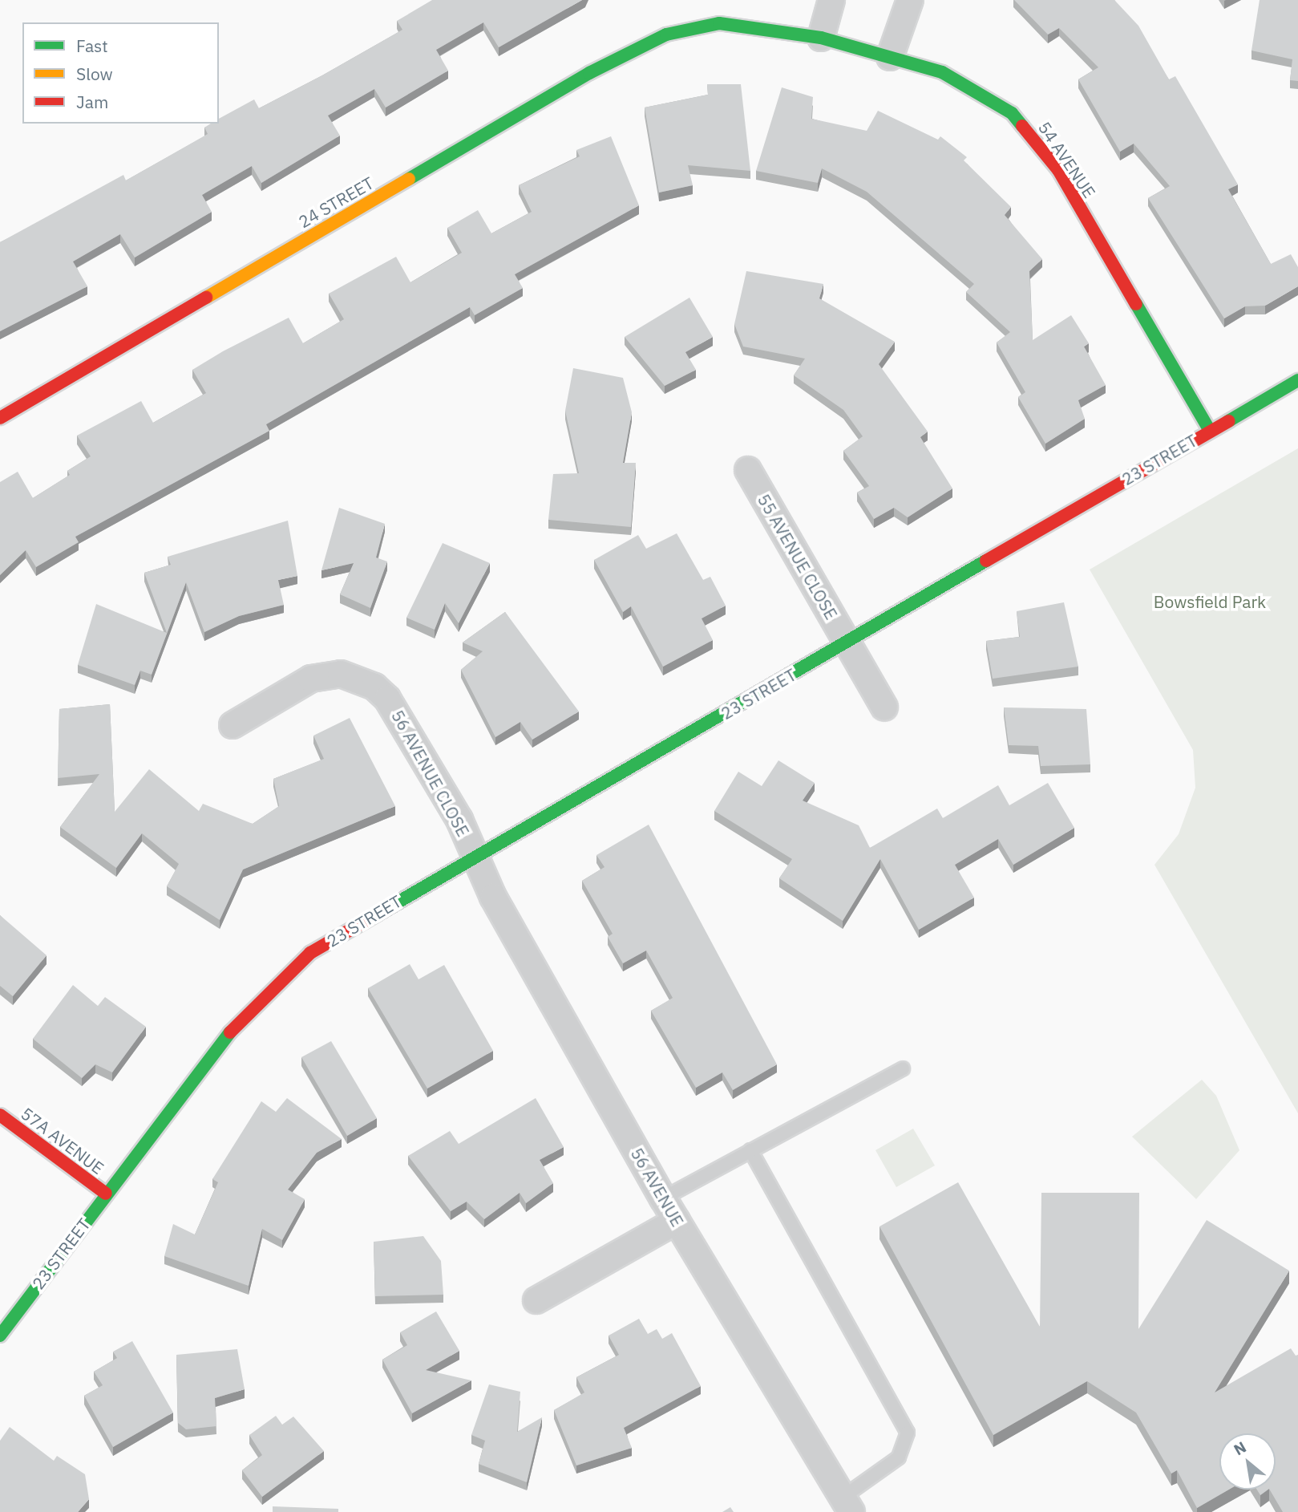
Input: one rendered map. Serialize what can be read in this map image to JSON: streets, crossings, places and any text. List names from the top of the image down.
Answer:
{
  "streets": {
    "street": [
      "54 AVENUE",
      "24 STREET",
      "23 STREET",
      "55 AVENUE CLOSE",
      "56 AVENUE CLOSE",
      "57A AVENUE",
      "56 AVENUE"
    ]
  },
  "crossings": [
    ["54 AVENUE", "24 STREET"],
    ["54 AVENUE", "23 STREET"],
    ["23 STREET", "55 AVENUE CLOSE"],
    ["23 STREET", "56 AVENUE CLOSE"],
    ["23 STREET", "57A AVENUE"],
    ["23 STREET", "56 AVENUE"],
    ["56 AVENUE CLOSE", "56 AVENUE"]
  ],
  "parks": ["Bowsfield Park"],
  "legend": ["Fast", "Slow", "Jam"],
  "north": "top left"
}
